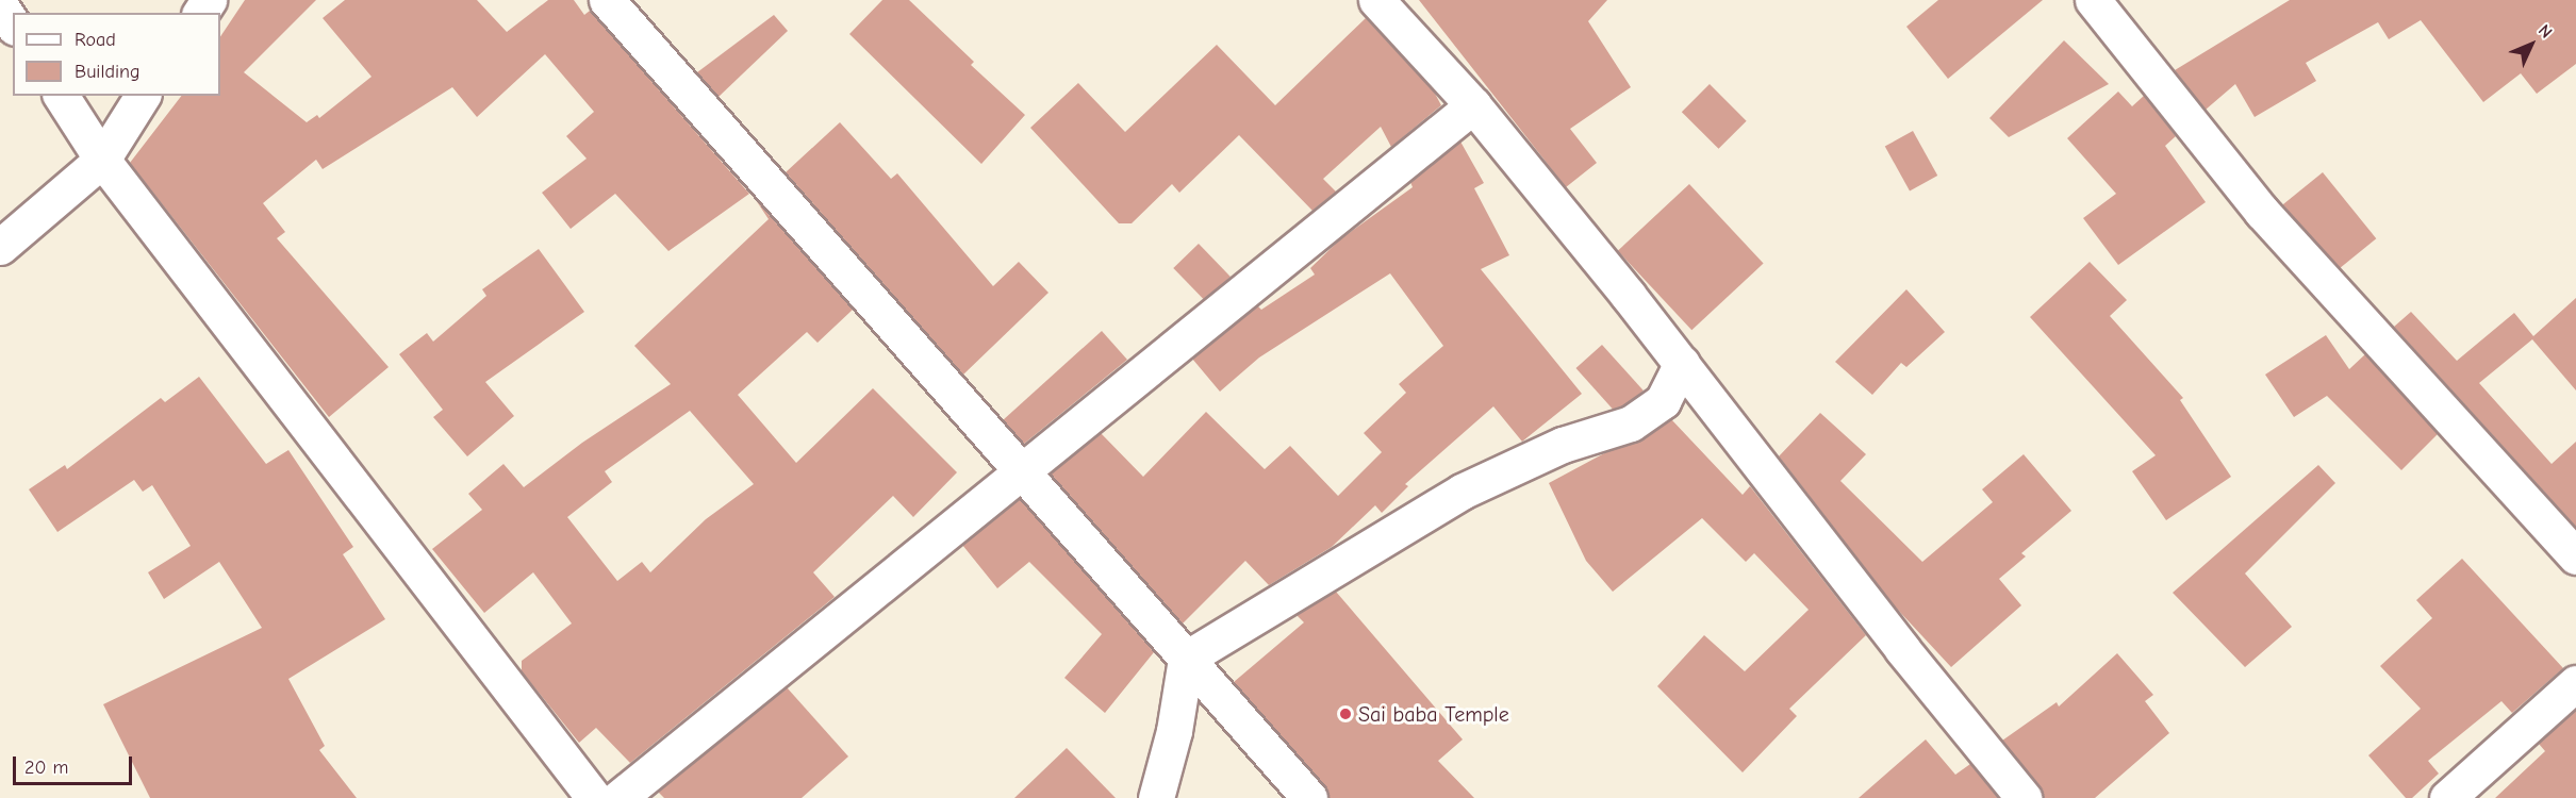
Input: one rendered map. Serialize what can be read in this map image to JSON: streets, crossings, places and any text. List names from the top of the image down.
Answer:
{
  "places": ["Sai baba Temple"],
  "legend": ["Road", "Building"],
  "scale_bar": "20 m",
  "north": "top right"
}
